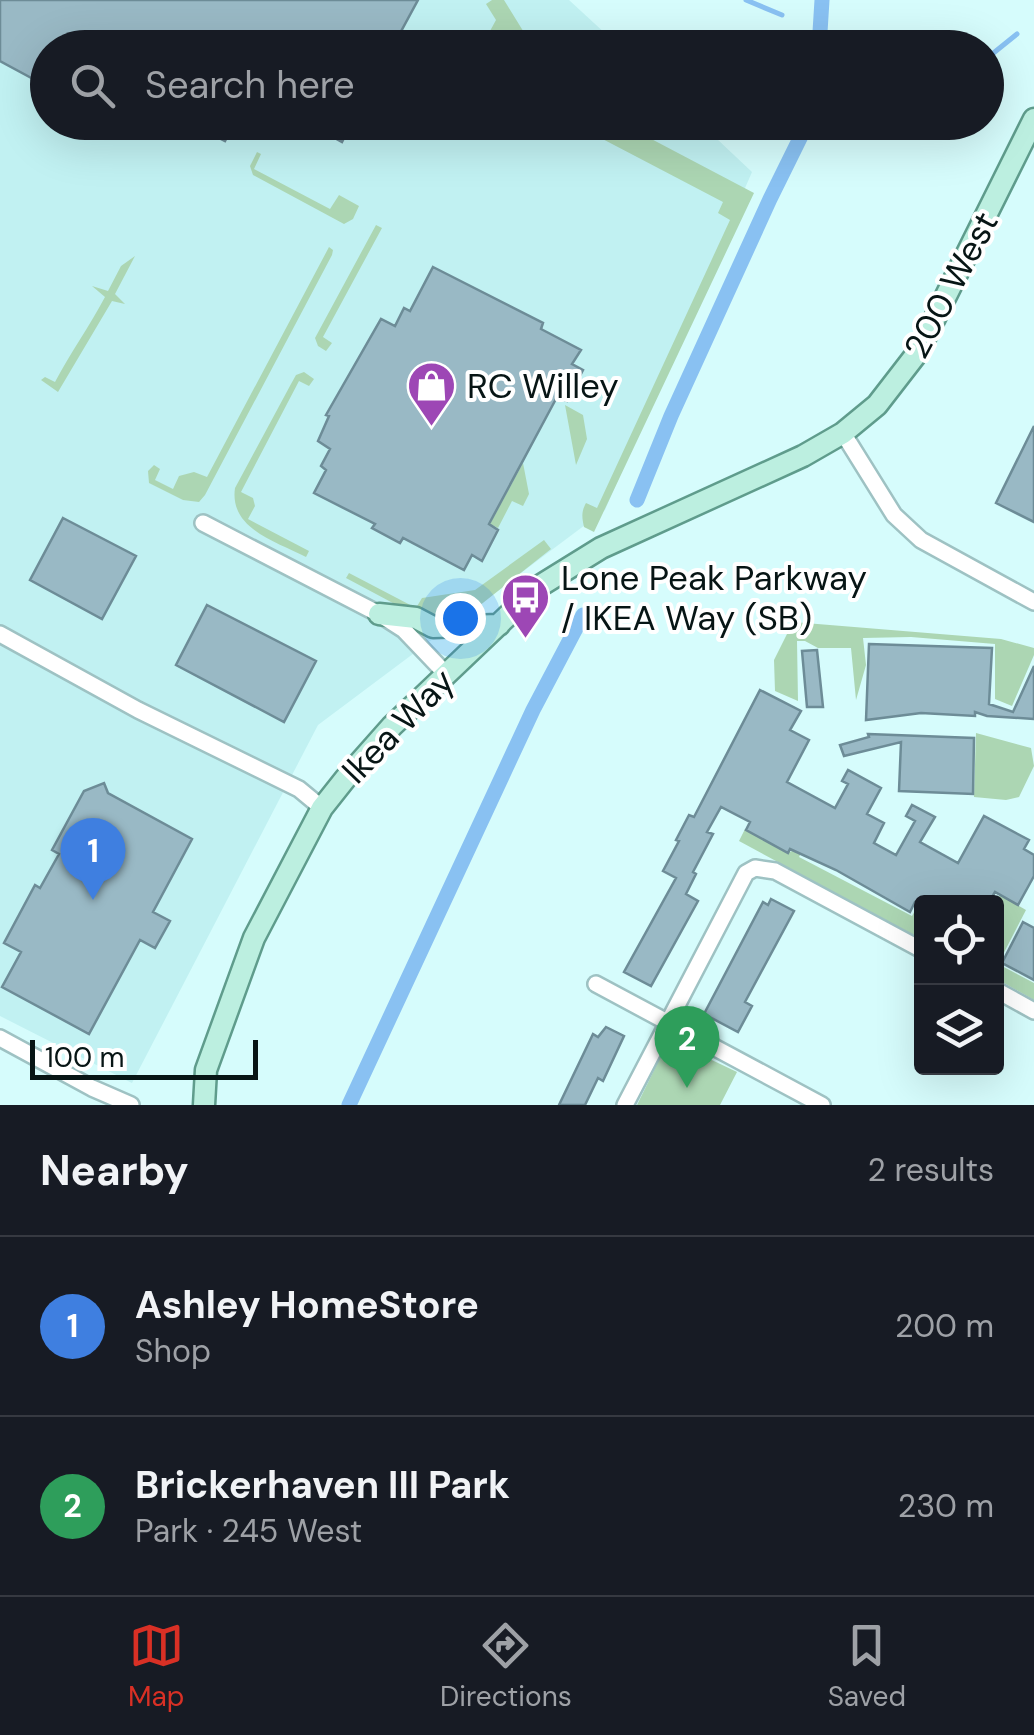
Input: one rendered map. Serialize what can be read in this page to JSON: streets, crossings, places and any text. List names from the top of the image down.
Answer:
{
  "streets": {
    "main road": ["200 West", "Ikea Way"]
  },
  "crossings": [
    ["200 West", "Ikea Way"]
  ],
  "places": {
    "shop": ["RC Willey"],
    "bus stop": ["Lone Peak Parkway / IKEA Way (SB)"]
  },
  "scale_bar": "100 m",
  "page": {
    "search": "Search here",
    "pins": ["1", "2"],
    "scale": "100 m",
    "heading": ["Nearby", "2 results"],
    "list": [
      {
        "mark": "1",
        "name": "Ashley HomeStore",
        "note": "Shop",
        "value": "200 m"
      },
      {
        "mark": "2",
        "name": "Brickerhaven III Park",
        "note": "Park · 245 West",
        "value": "230 m"
      }
    ],
    "nav": ["Map", "Directions", "Saved"]
  }
}
